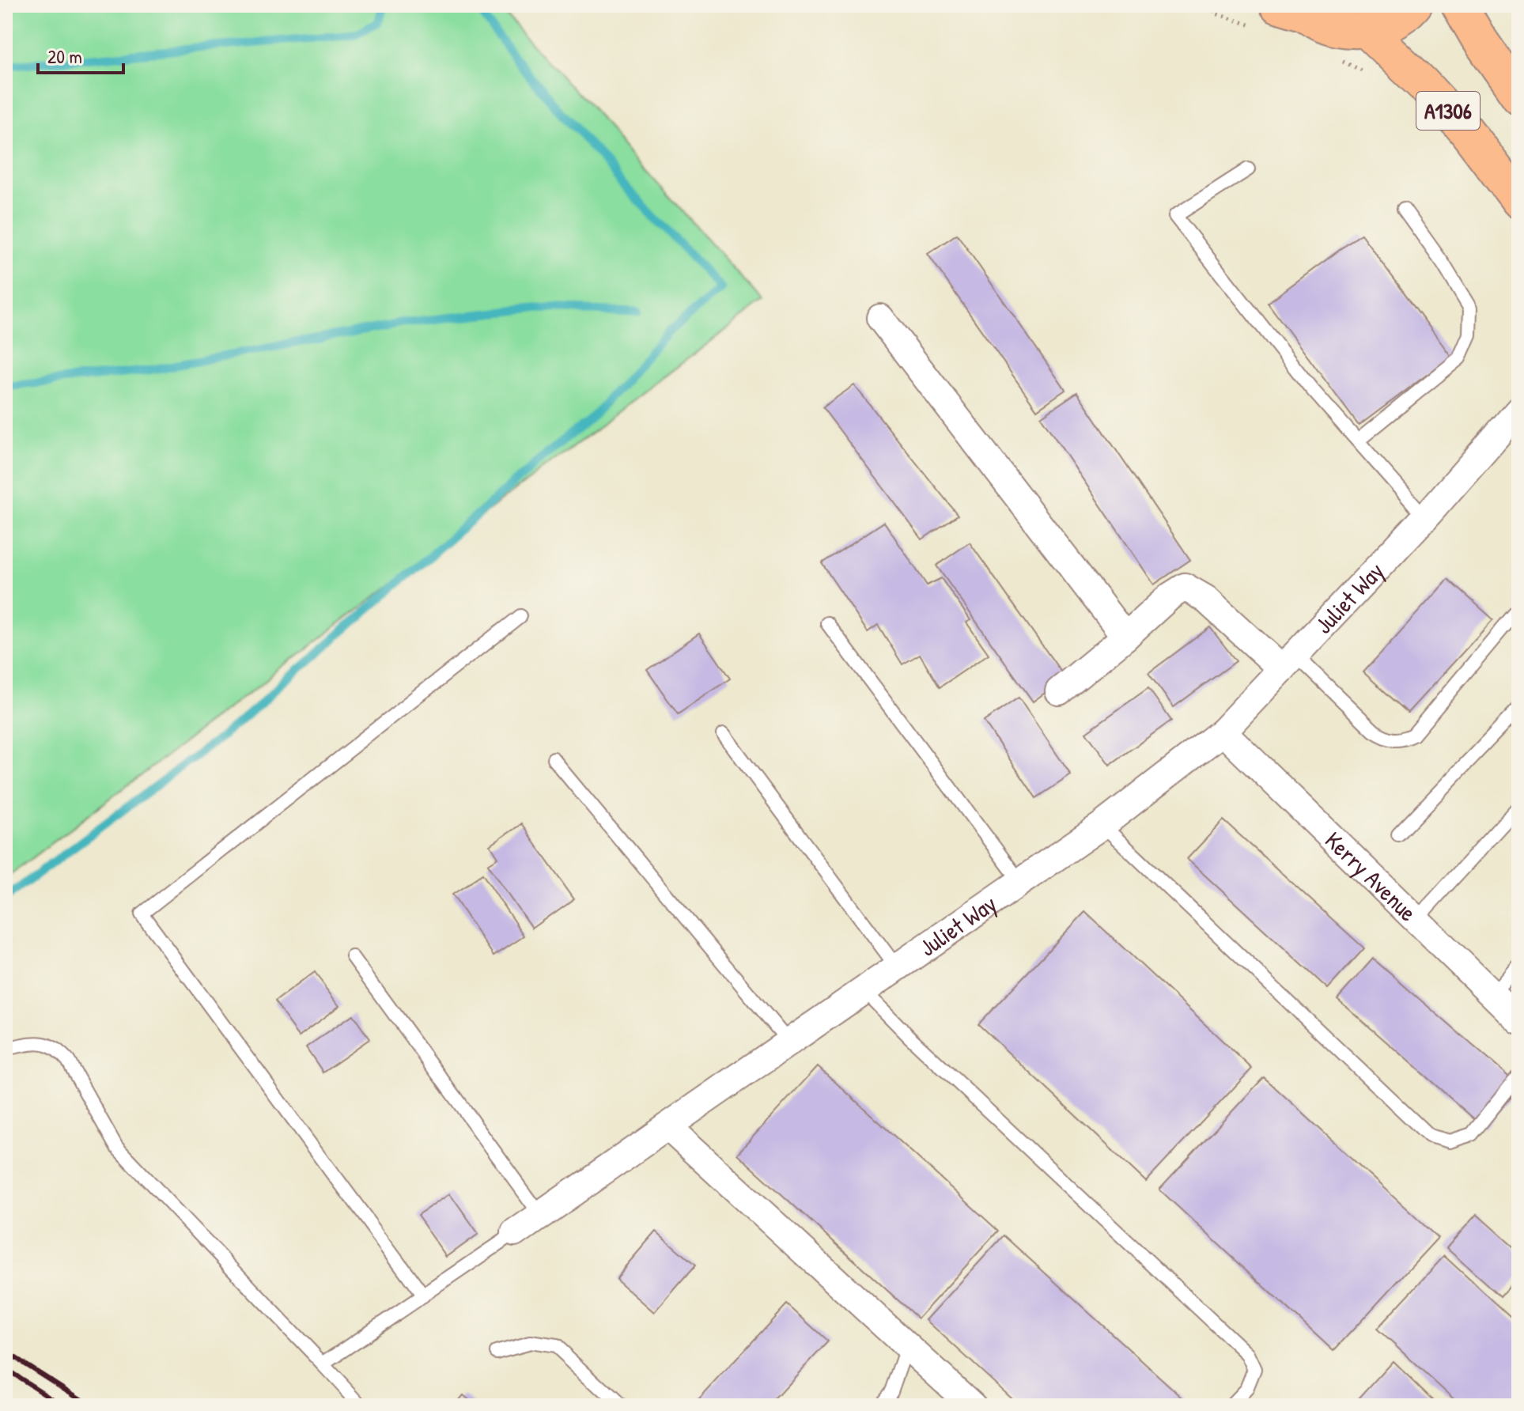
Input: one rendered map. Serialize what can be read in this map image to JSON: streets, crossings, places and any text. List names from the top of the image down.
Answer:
{
  "streets": {
    "main road": ["A1306"],
    "street": ["Juliet Way", "Kerry Avenue"]
  },
  "crossings": [
    ["Juliet Way", "Kerry Avenue"]
  ],
  "scale_bar": "20 m"
}
